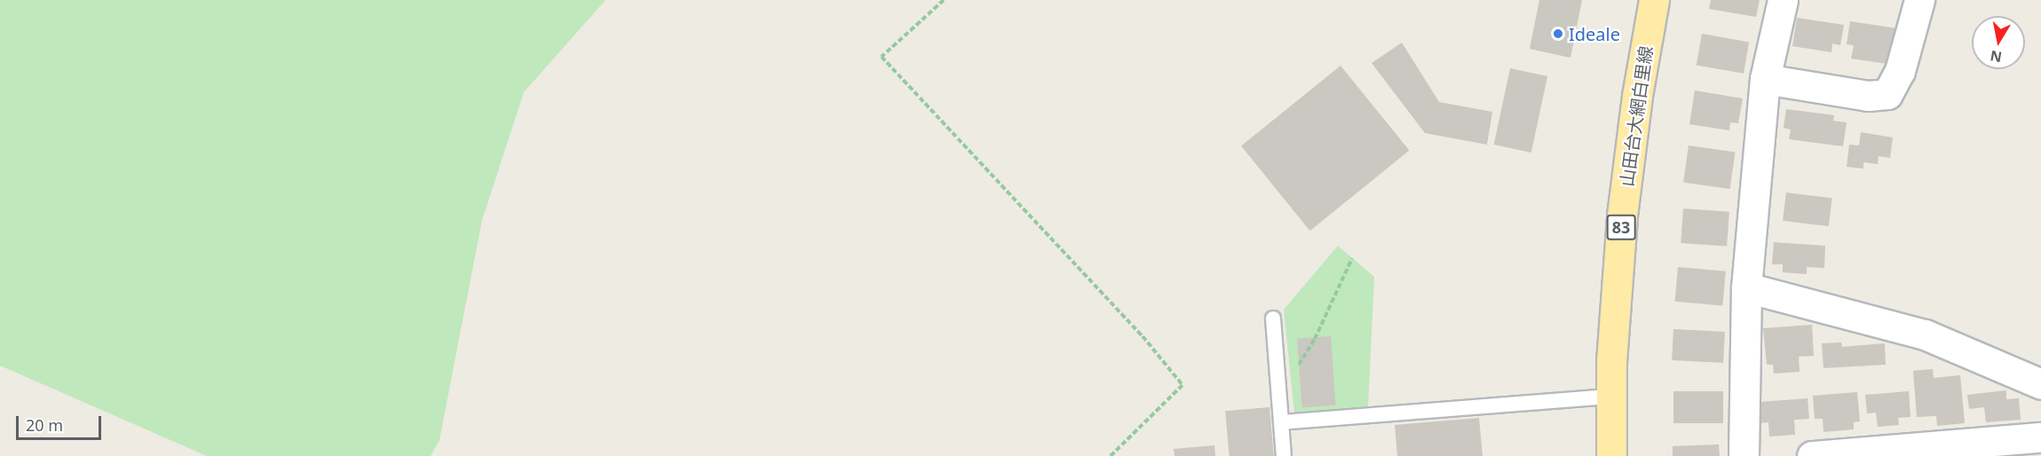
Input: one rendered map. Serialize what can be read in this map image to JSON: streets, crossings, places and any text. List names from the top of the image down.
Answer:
{
  "streets": {
    "main road": ["山田台大網白里線", "83"]
  },
  "places": ["Ideale"],
  "scale_bar": "20 m",
  "north": "bottom"
}
